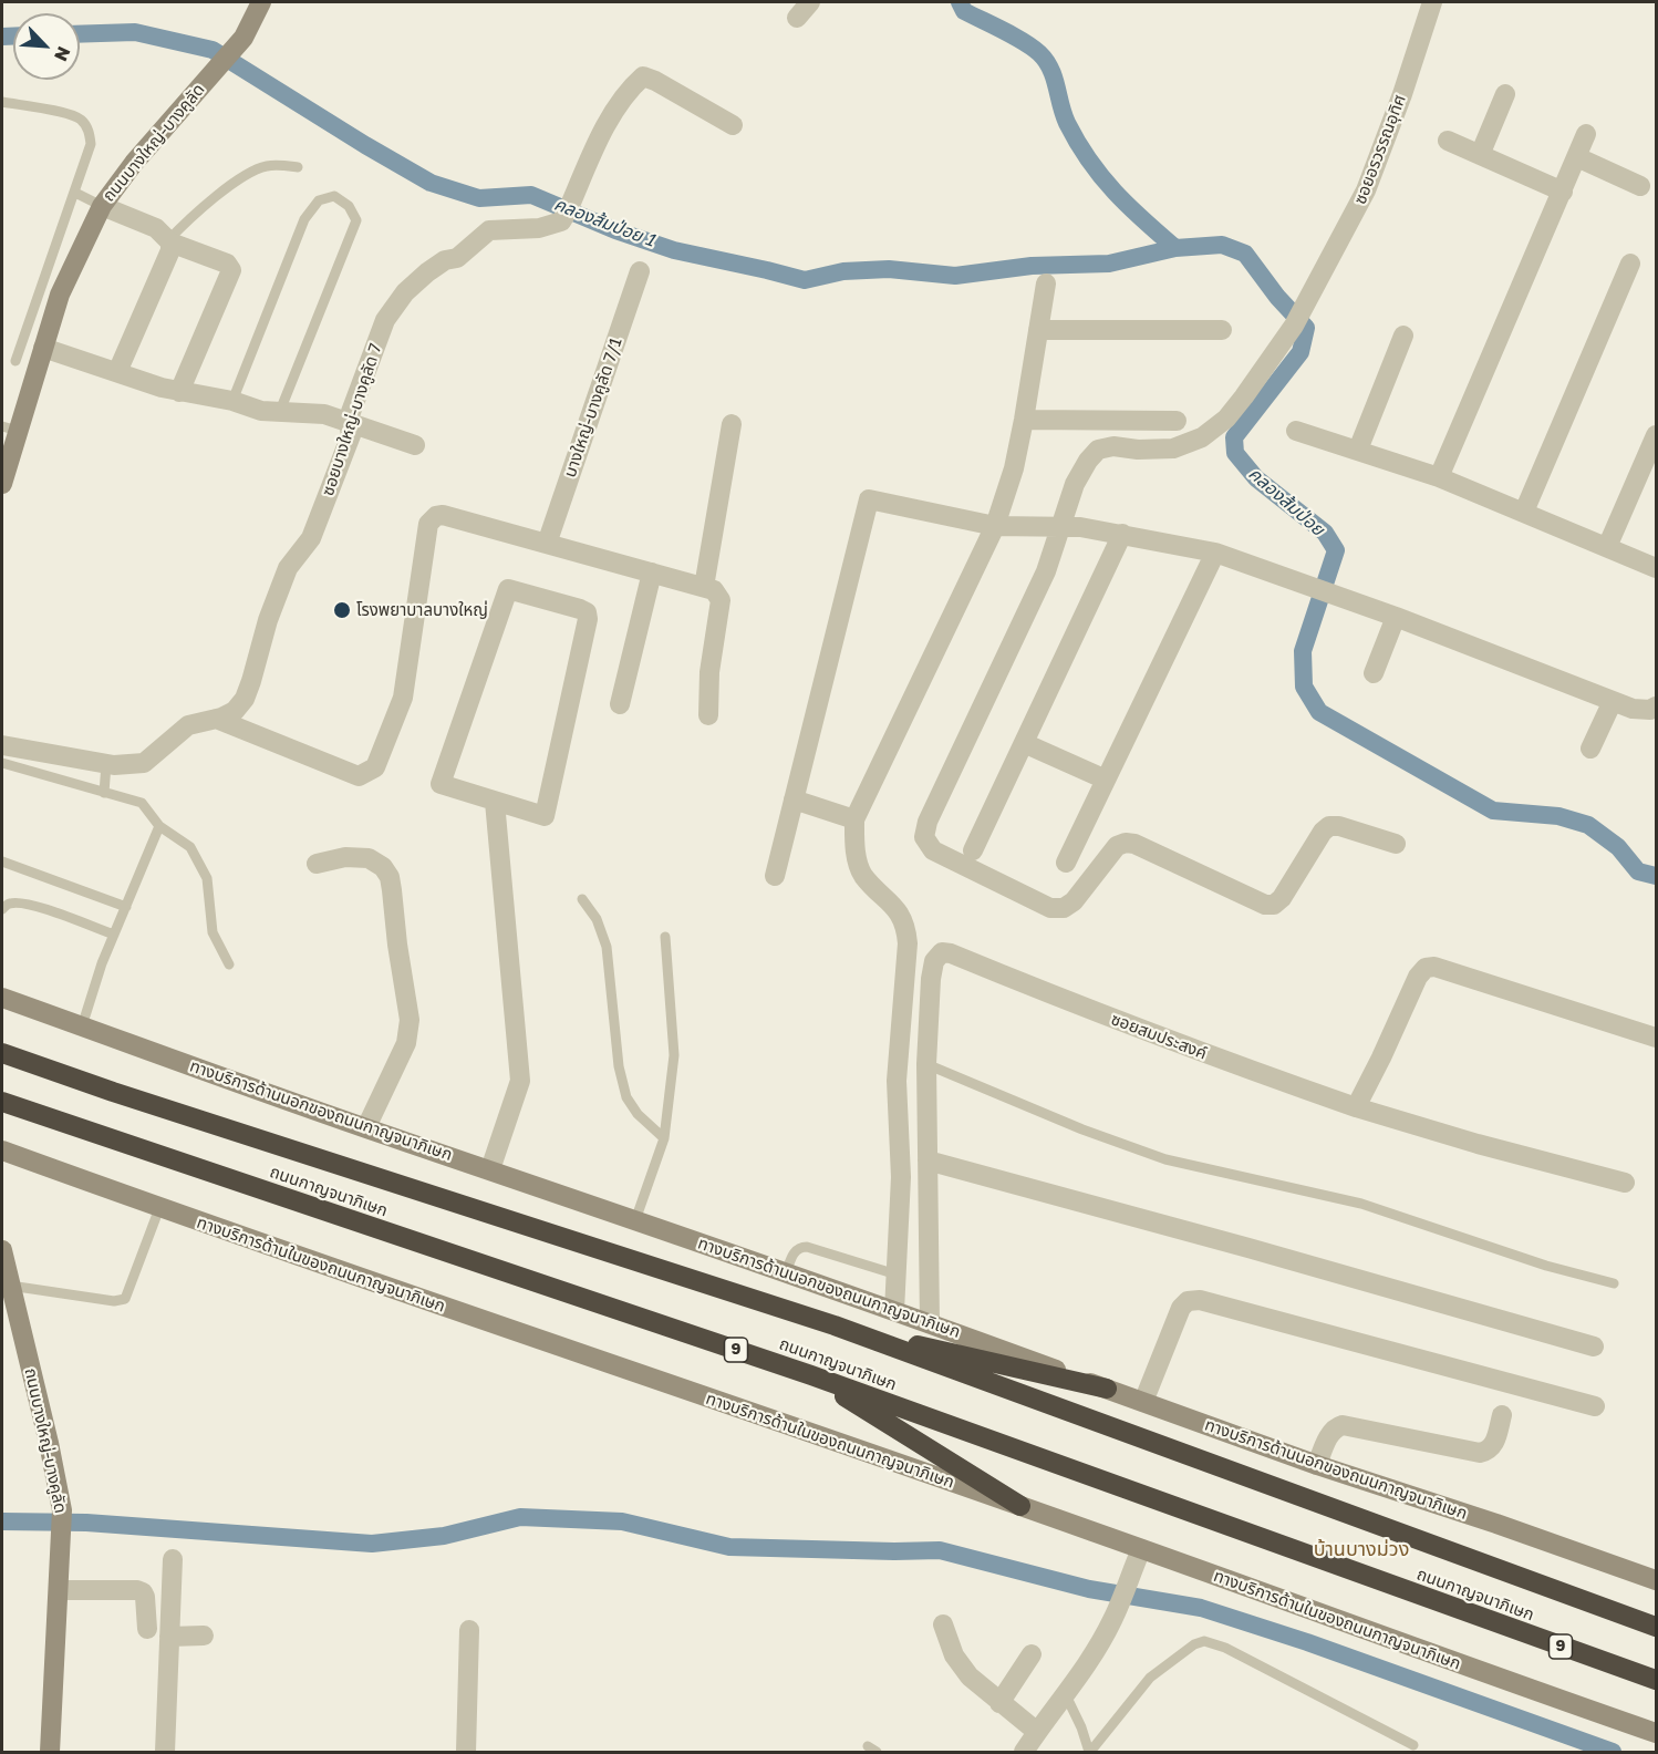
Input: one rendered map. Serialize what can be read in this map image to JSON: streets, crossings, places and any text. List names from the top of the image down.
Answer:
{
  "streets": {
    "highway": ["ถนนกาญจนาภิเษก", "9"],
    "main road": ["ถนนบางใหญ่-บางคูลัด", "ทางบริการด้านนอกของถนนกาญจนาภิเษก", "ทางบริการด้านในของถนนกาญจนาภิเษก"],
    "street": [
      "ซอยอรวรรณอุทิศ",
      "บางใหญ่-บางคูลัด 7/1",
      "ซอยบางใหญ่-บางคูลัด 7",
      "ซอยสมประสงค์"
    ]
  },
  "crossings": [
    ["ซอยสมประสงค์", "ทางบริการด้านนอกของถนนกาญจนาภิเษก"]
  ],
  "districts": ["บ้านบางม่วง"],
  "water": ["คลองส้มป่อย 1", "คลองส้มป่อย"],
  "places": ["โรงพยาบาลบางใหญ่"],
  "north": "bottom right"
}
